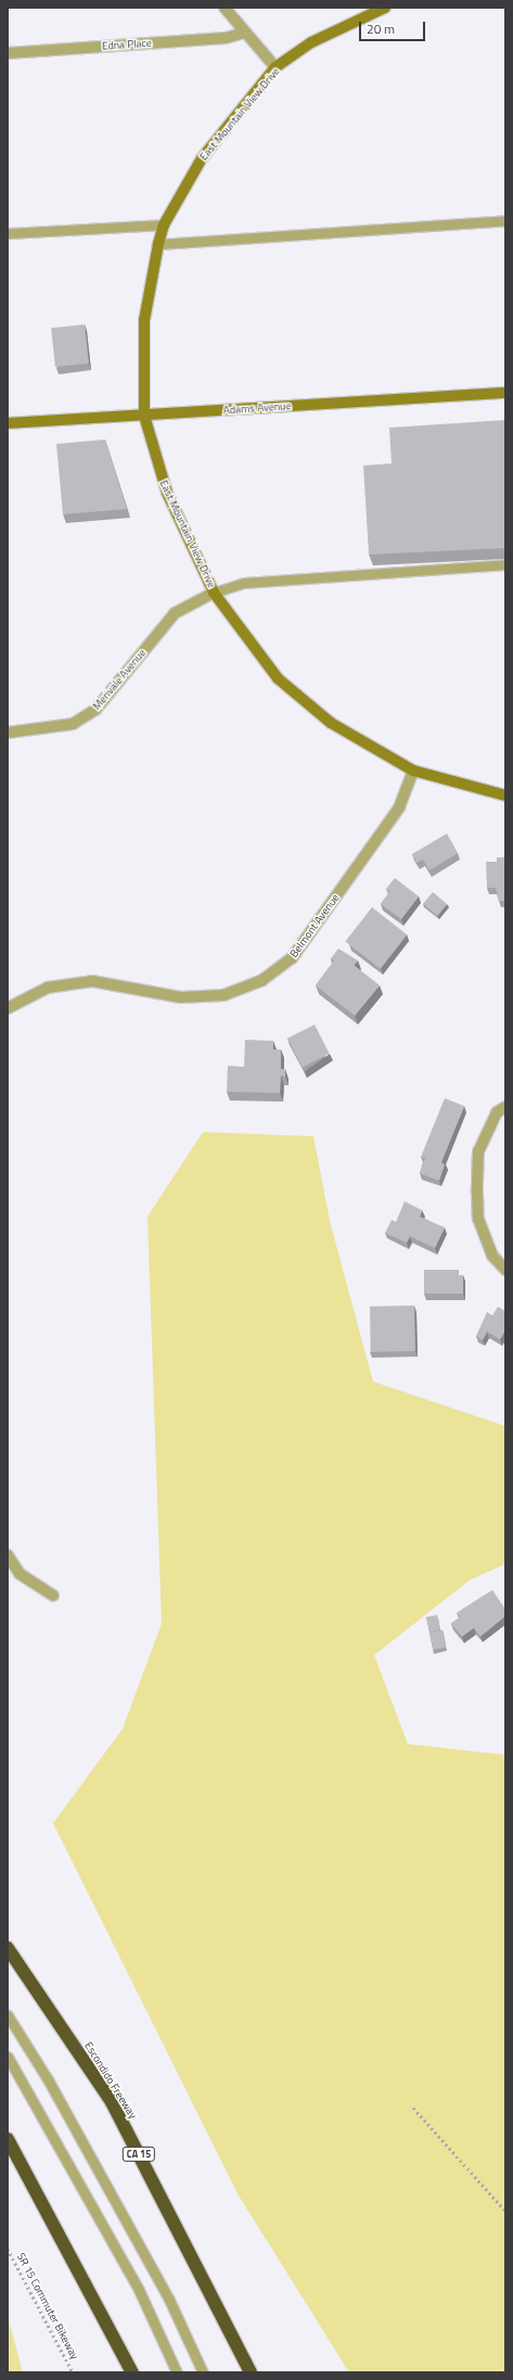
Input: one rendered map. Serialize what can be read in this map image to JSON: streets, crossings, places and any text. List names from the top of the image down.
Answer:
{
  "streets": {
    "highway": ["Escondido Freeway", "CA 15"],
    "street": [
      "Edna Place",
      "East Mountain View Drive",
      "Adams Avenue",
      "Merivale Avenue",
      "Belmont Avenue"
    ],
    "path": ["SR 15 Commuter Bikeway"]
  },
  "crossings": [
    ["East Mountain View Drive", "Adams Avenue"],
    ["East Mountain View Drive", "Merivale Avenue"],
    ["East Mountain View Drive", "Belmont Avenue"]
  ],
  "scale_bar": "20 m"
}
